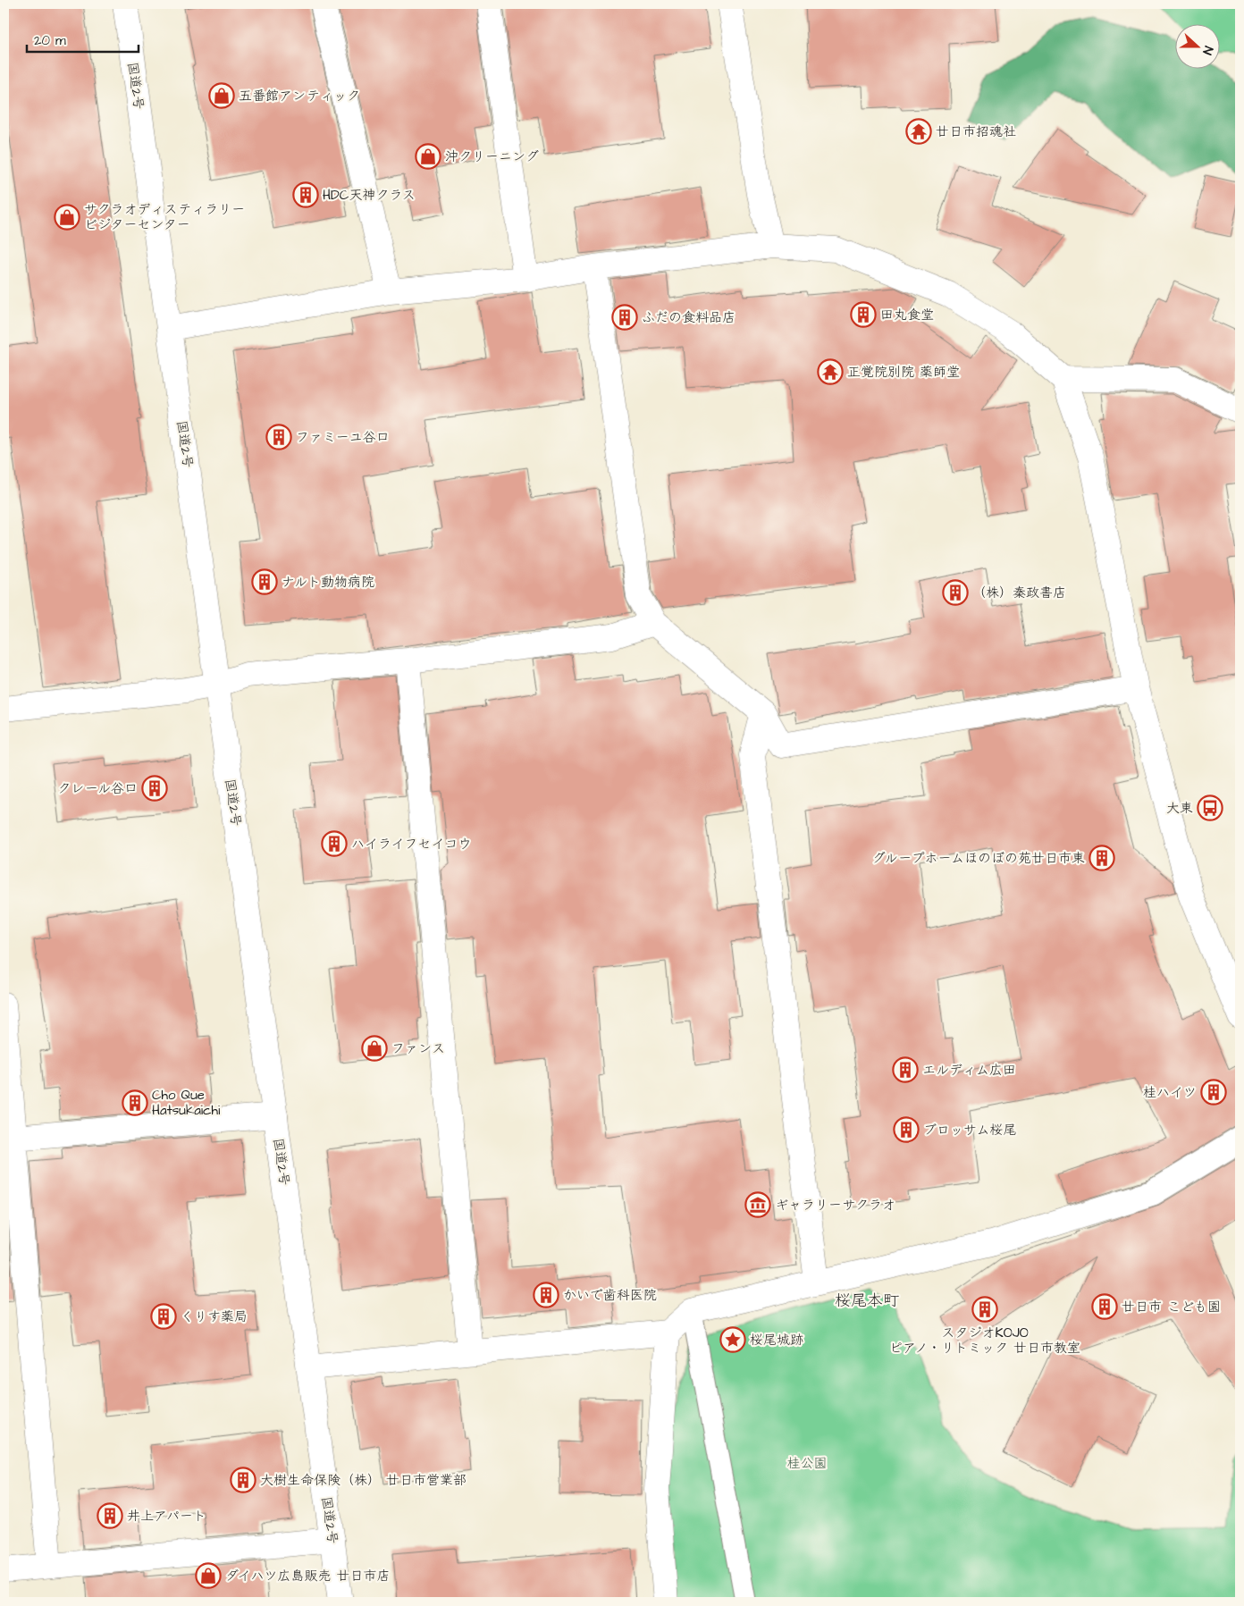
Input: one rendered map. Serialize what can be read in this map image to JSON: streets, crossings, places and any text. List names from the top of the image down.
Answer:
{
  "streets": {
    "main road": ["国道2号"]
  },
  "districts": ["桜尾本町"],
  "parks": ["桂公園"],
  "places": {
    "shop": [
      "五番館アンティック",
      "沖クリーニング",
      "サクラオディスティラリー ビジターセンター",
      "ファンス",
      "ダイハツ広島販売 廿日市店"
    ],
    "temple": ["廿日市招魂社", "正覚院別院 薬師堂"],
    "building": [
      "HDC天神クラス",
      "田丸食堂",
      "ふだの食料品店",
      "ファミーユ谷口",
      "ナルト動物病院",
      "（株）秦政書店",
      "クレール谷口",
      "ハイライフセイコウ",
      "グループホームほのぼの苑廿日市東",
      "エルディム広田",
      "桂ハイツ",
      "Cho Que Hatsukaichi",
      "ブロッサム桜尾",
      "かいで歯科医院",
      "廿日市 こども園",
      "スタジオKOJO ピアノ・リトミック 廿日市教室",
      "くりす薬局",
      "大樹生命保険（株） 廿日市営業部",
      "井上アパート"
    ],
    "bus stop": ["大東"],
    "museum": ["ギャラリーサクラオ"],
    "place": ["桜尾城跡"]
  },
  "scale_bar": "20 m",
  "north": "right"
}
